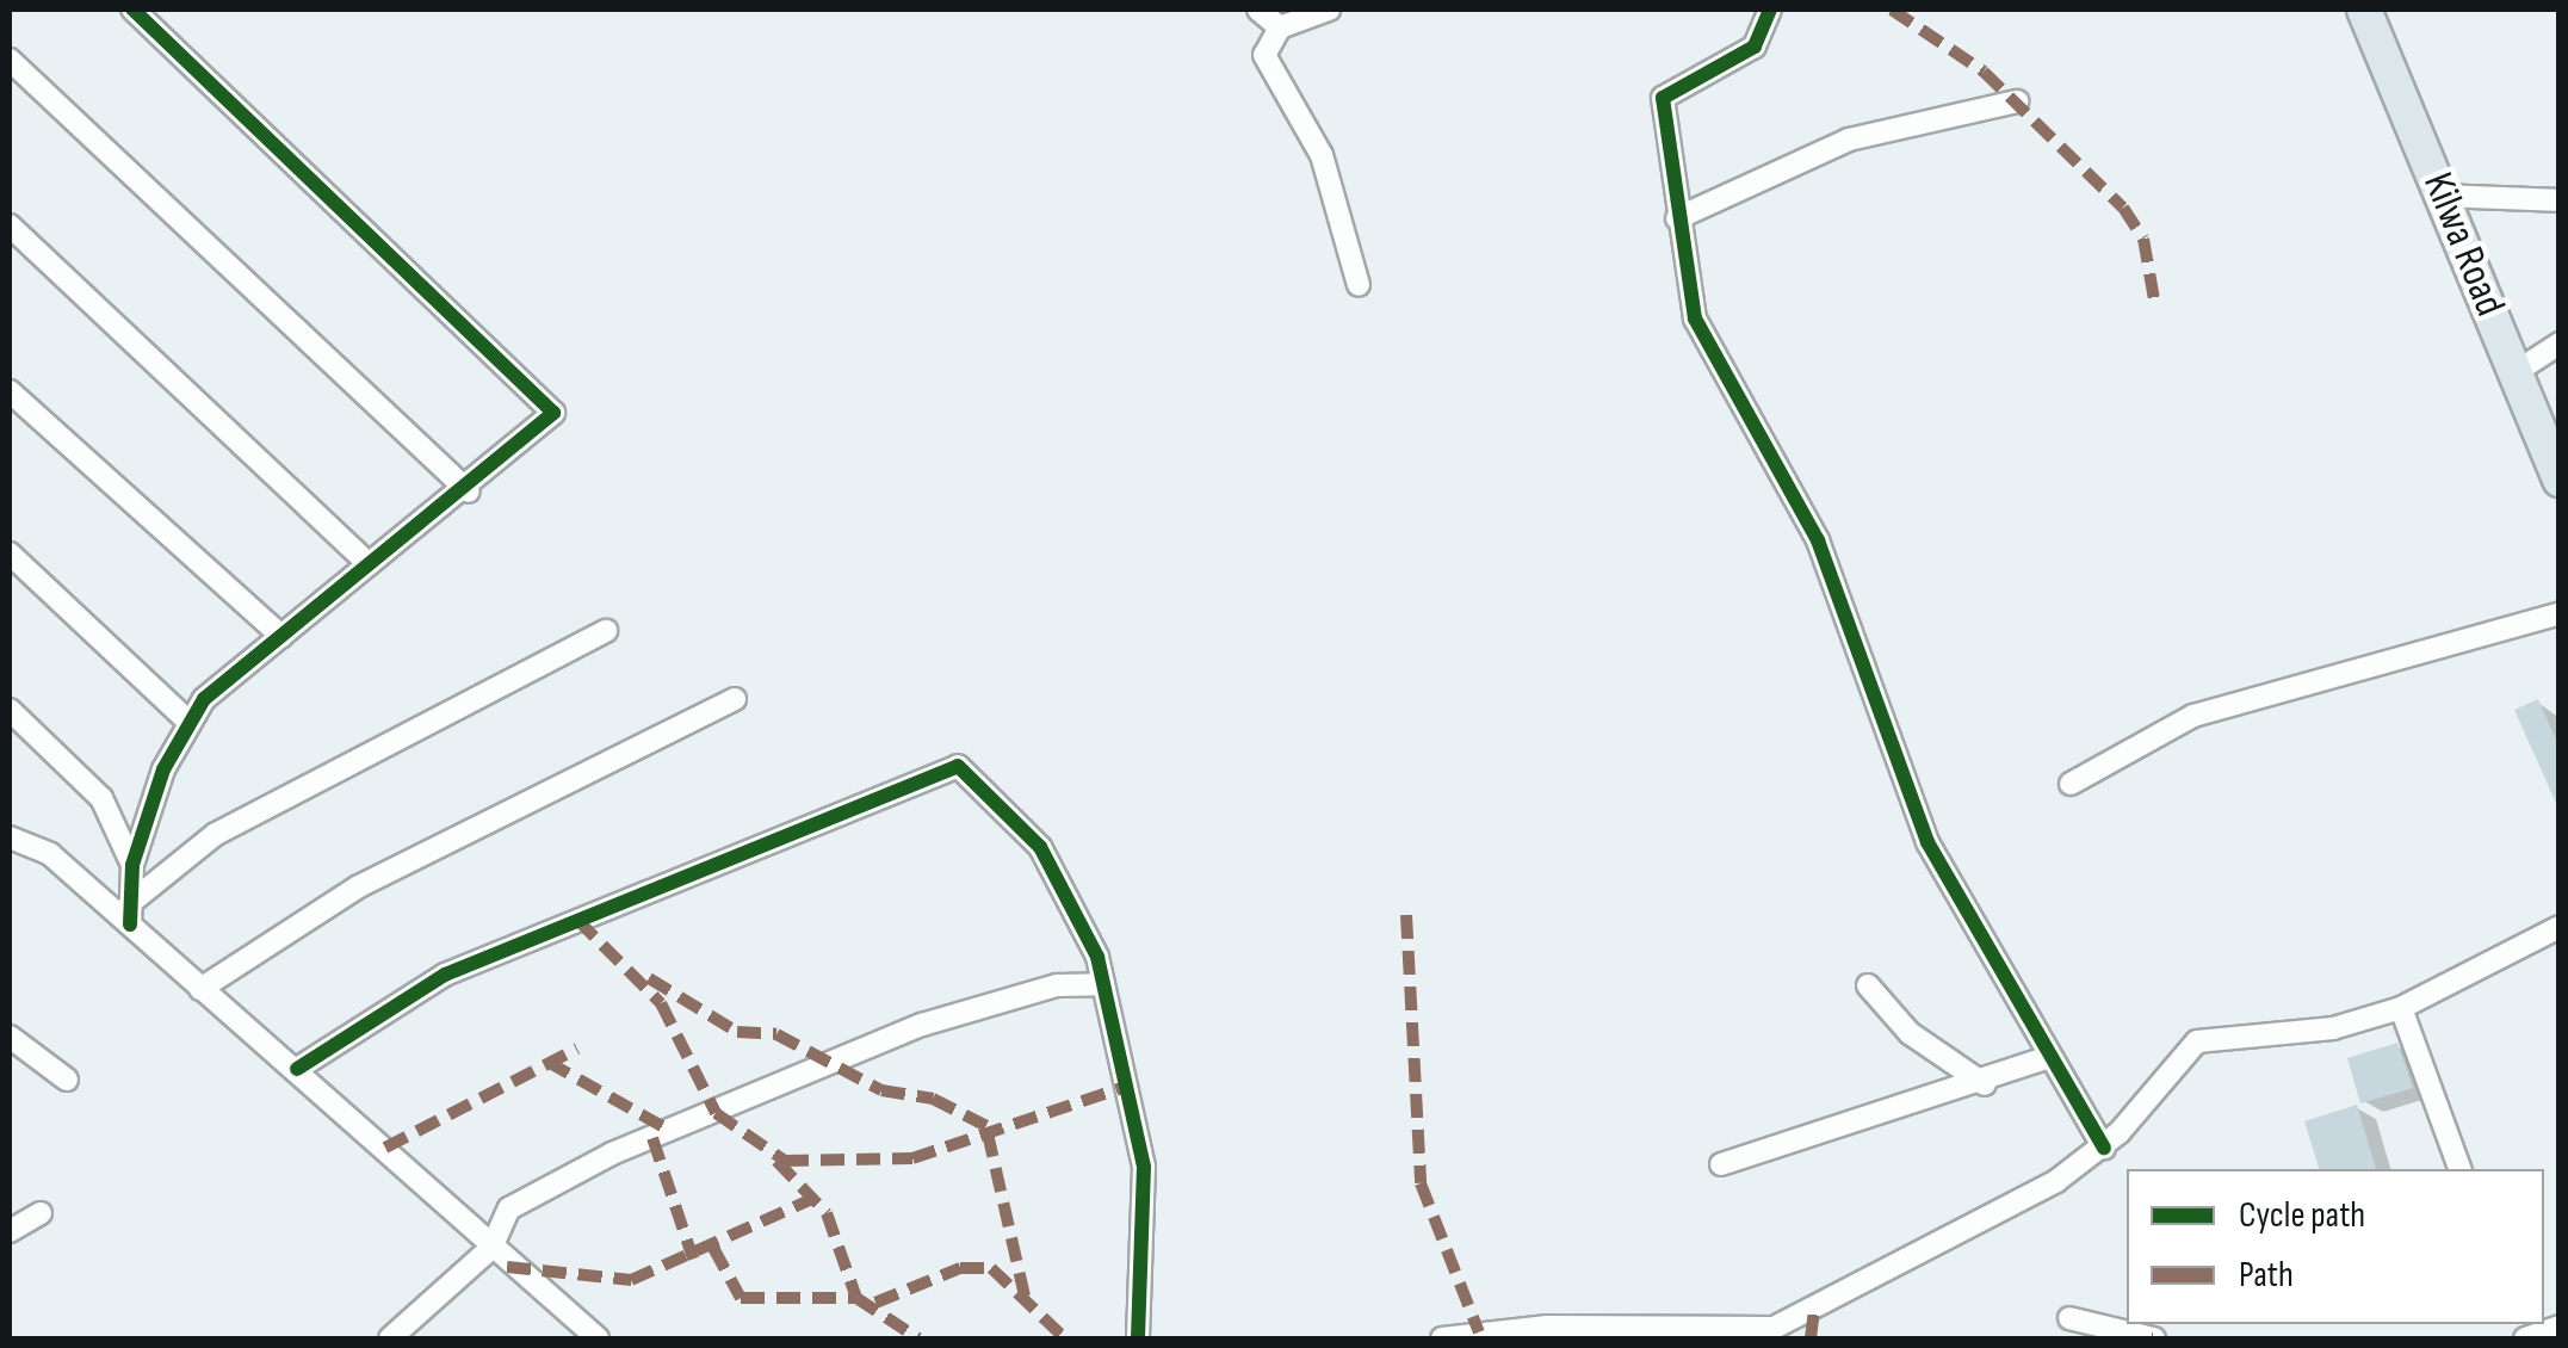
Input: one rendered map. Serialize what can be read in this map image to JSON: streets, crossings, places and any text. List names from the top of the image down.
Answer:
{
  "streets": {
    "highway": ["Kilwa Road"]
  },
  "legend": ["Cycle path", "Path"]
}
